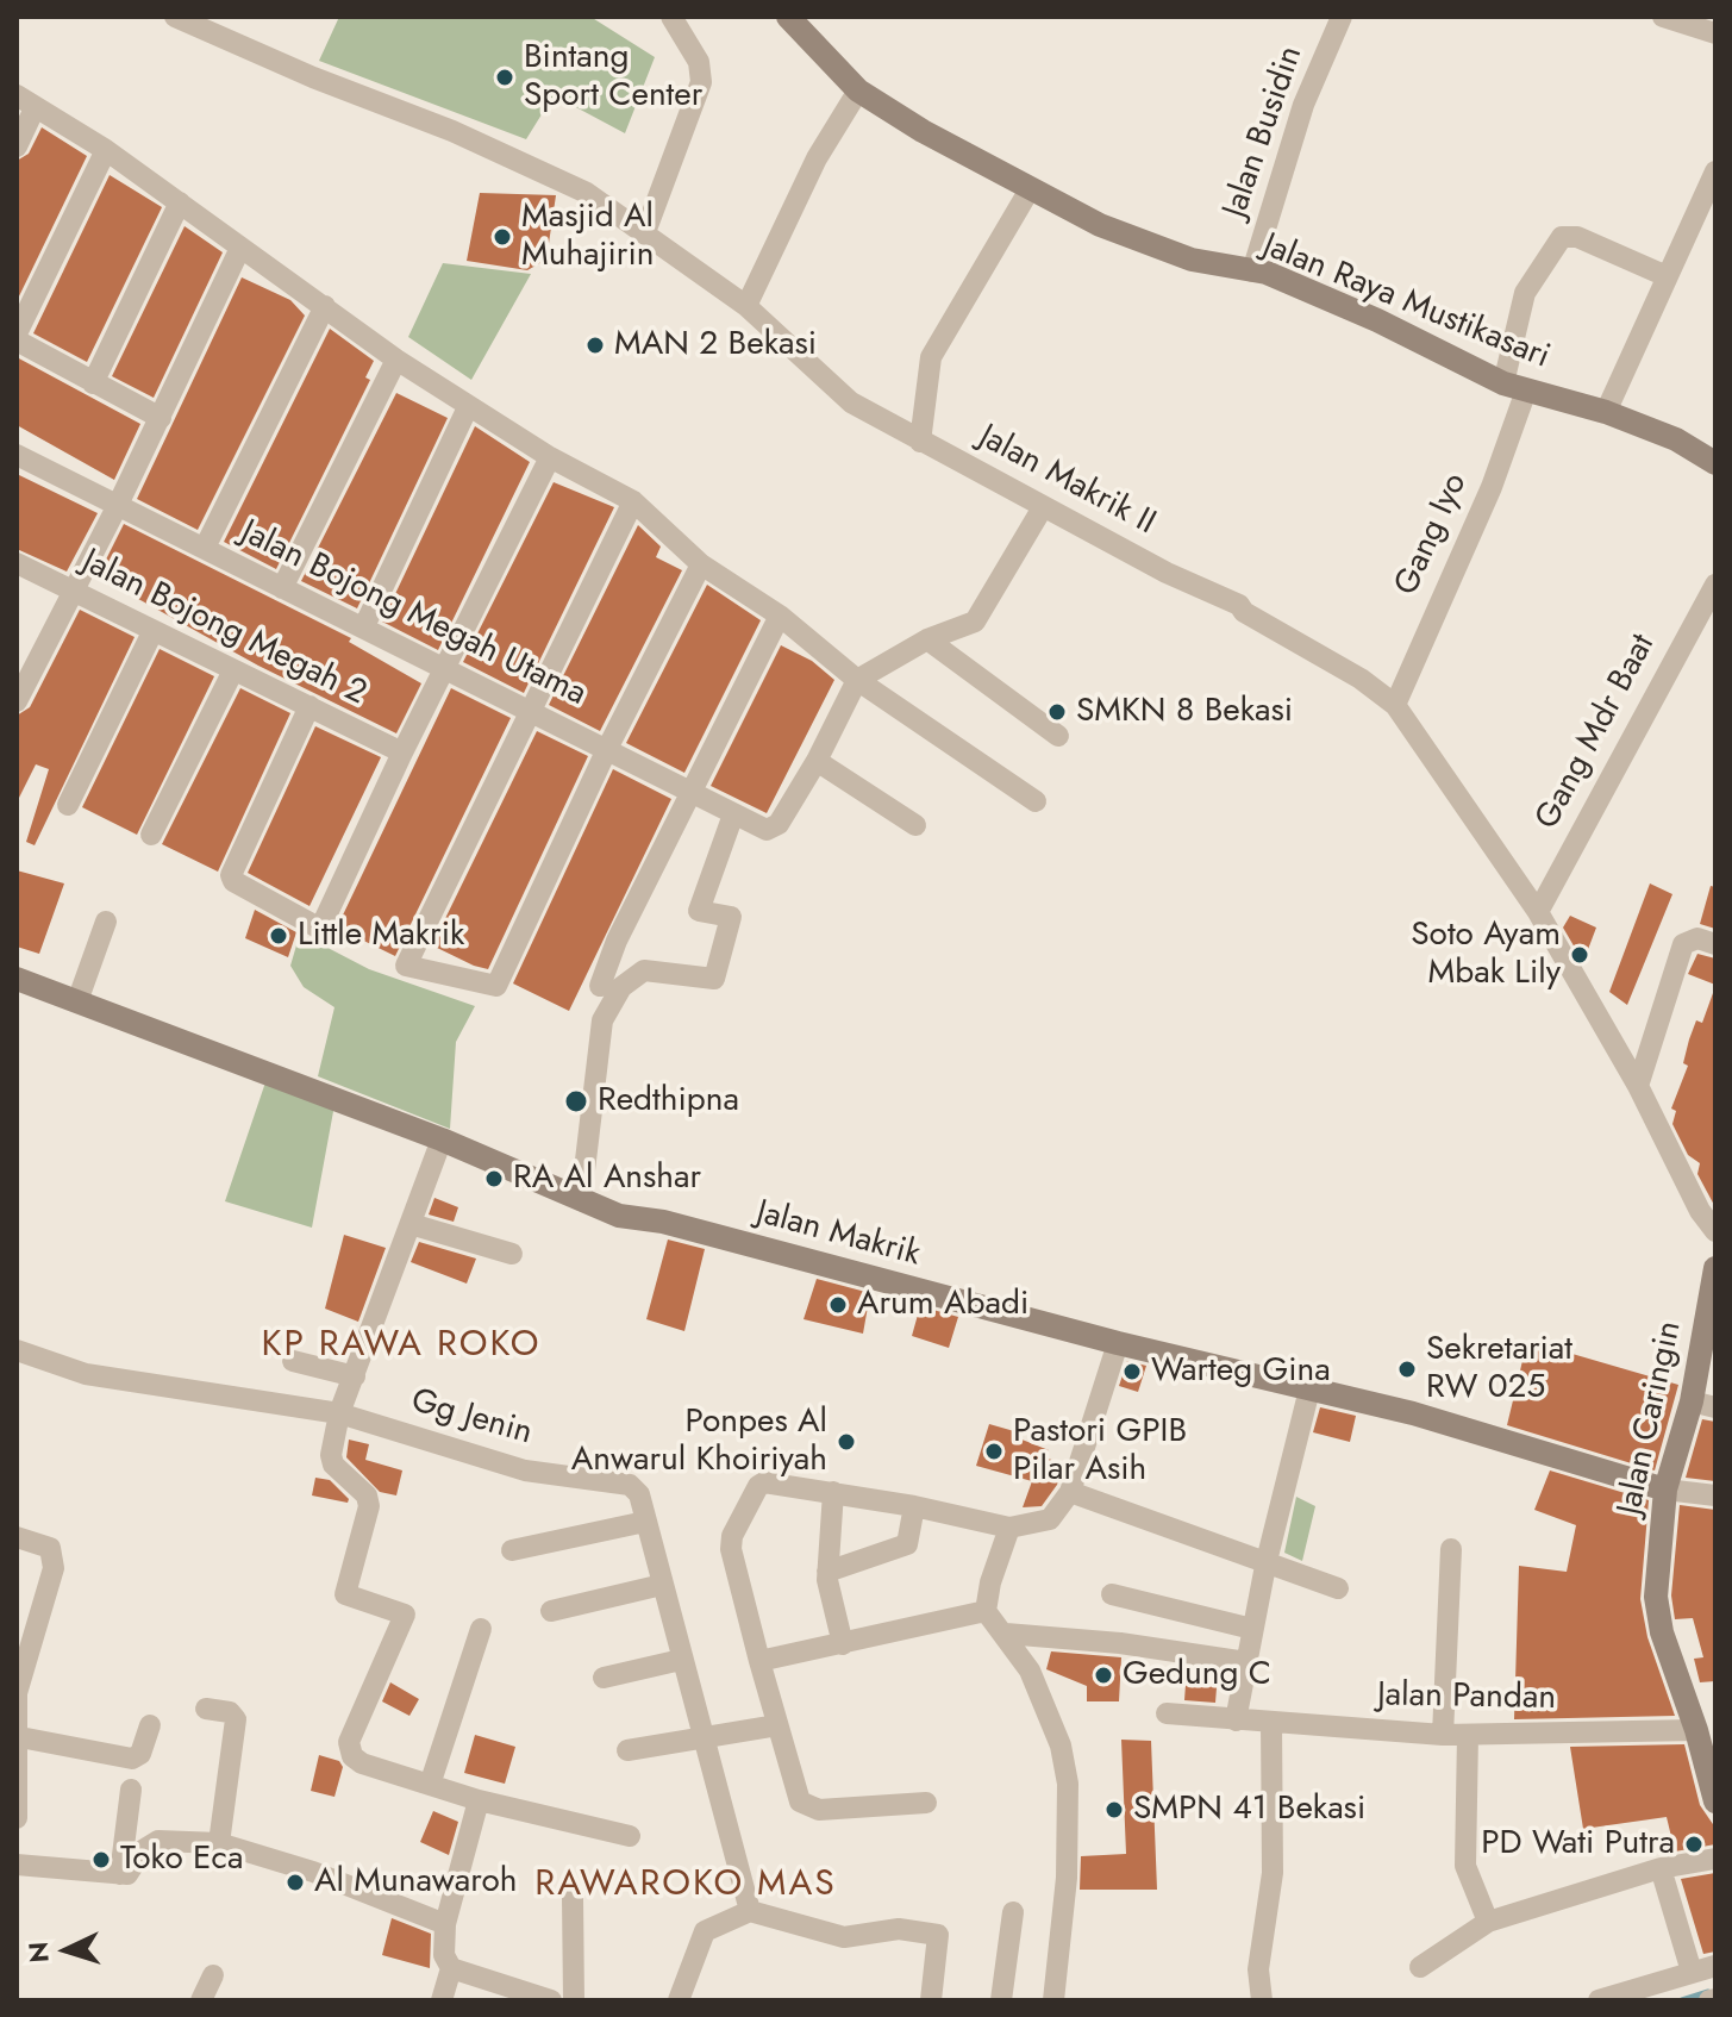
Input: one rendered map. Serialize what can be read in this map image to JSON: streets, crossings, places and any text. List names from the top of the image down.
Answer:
{
  "streets": {
    "street": [
      "Jalan Busidin",
      "Jalan Raya Mustikasari",
      "Jalan Makrik II",
      "Gang Iyo",
      "Jalan Bojong Megah Utama",
      "Jalan Bojong Megah 2",
      "Gang Mdr Baat",
      "Jalan Makrik",
      "Gg Jenin",
      "Jalan Caringin",
      "Jalan Pandan"
    ]
  },
  "crossings": [
    ["Jalan Busidin", "Jalan Raya Mustikasari"],
    ["Jalan Raya Mustikasari", "Gang Iyo"],
    ["Jalan Makrik II", "Gang Iyo"],
    ["Jalan Makrik II", "Gang Mdr Baat"],
    ["Jalan Makrik", "Jalan Caringin"],
    ["Jalan Caringin", "Jalan Pandan"]
  ],
  "districts": ["KP RAWA ROKO", "RAWAROKO MAS"],
  "places": [
    "Bintang Sport Center",
    "Masjid Al Muhajirin",
    "MAN 2 Bekasi",
    "SMKN 8 Bekasi",
    "Little Makrik",
    "Soto Ayam Mbak Lily",
    "Redthipna",
    "RA Al Anshar",
    "Arum Abadi",
    "Sekretariat RW 025",
    "Warteg Gina",
    "Ponpes Al Anwarul Khoiriyah",
    "Pastori GPIB Pilar Asih",
    "Gedung C",
    "SMPN 41 Bekasi",
    "PD Wati Putra",
    "Toko Eca",
    "Al Munawaroh"
  ],
  "north": "left"
}
